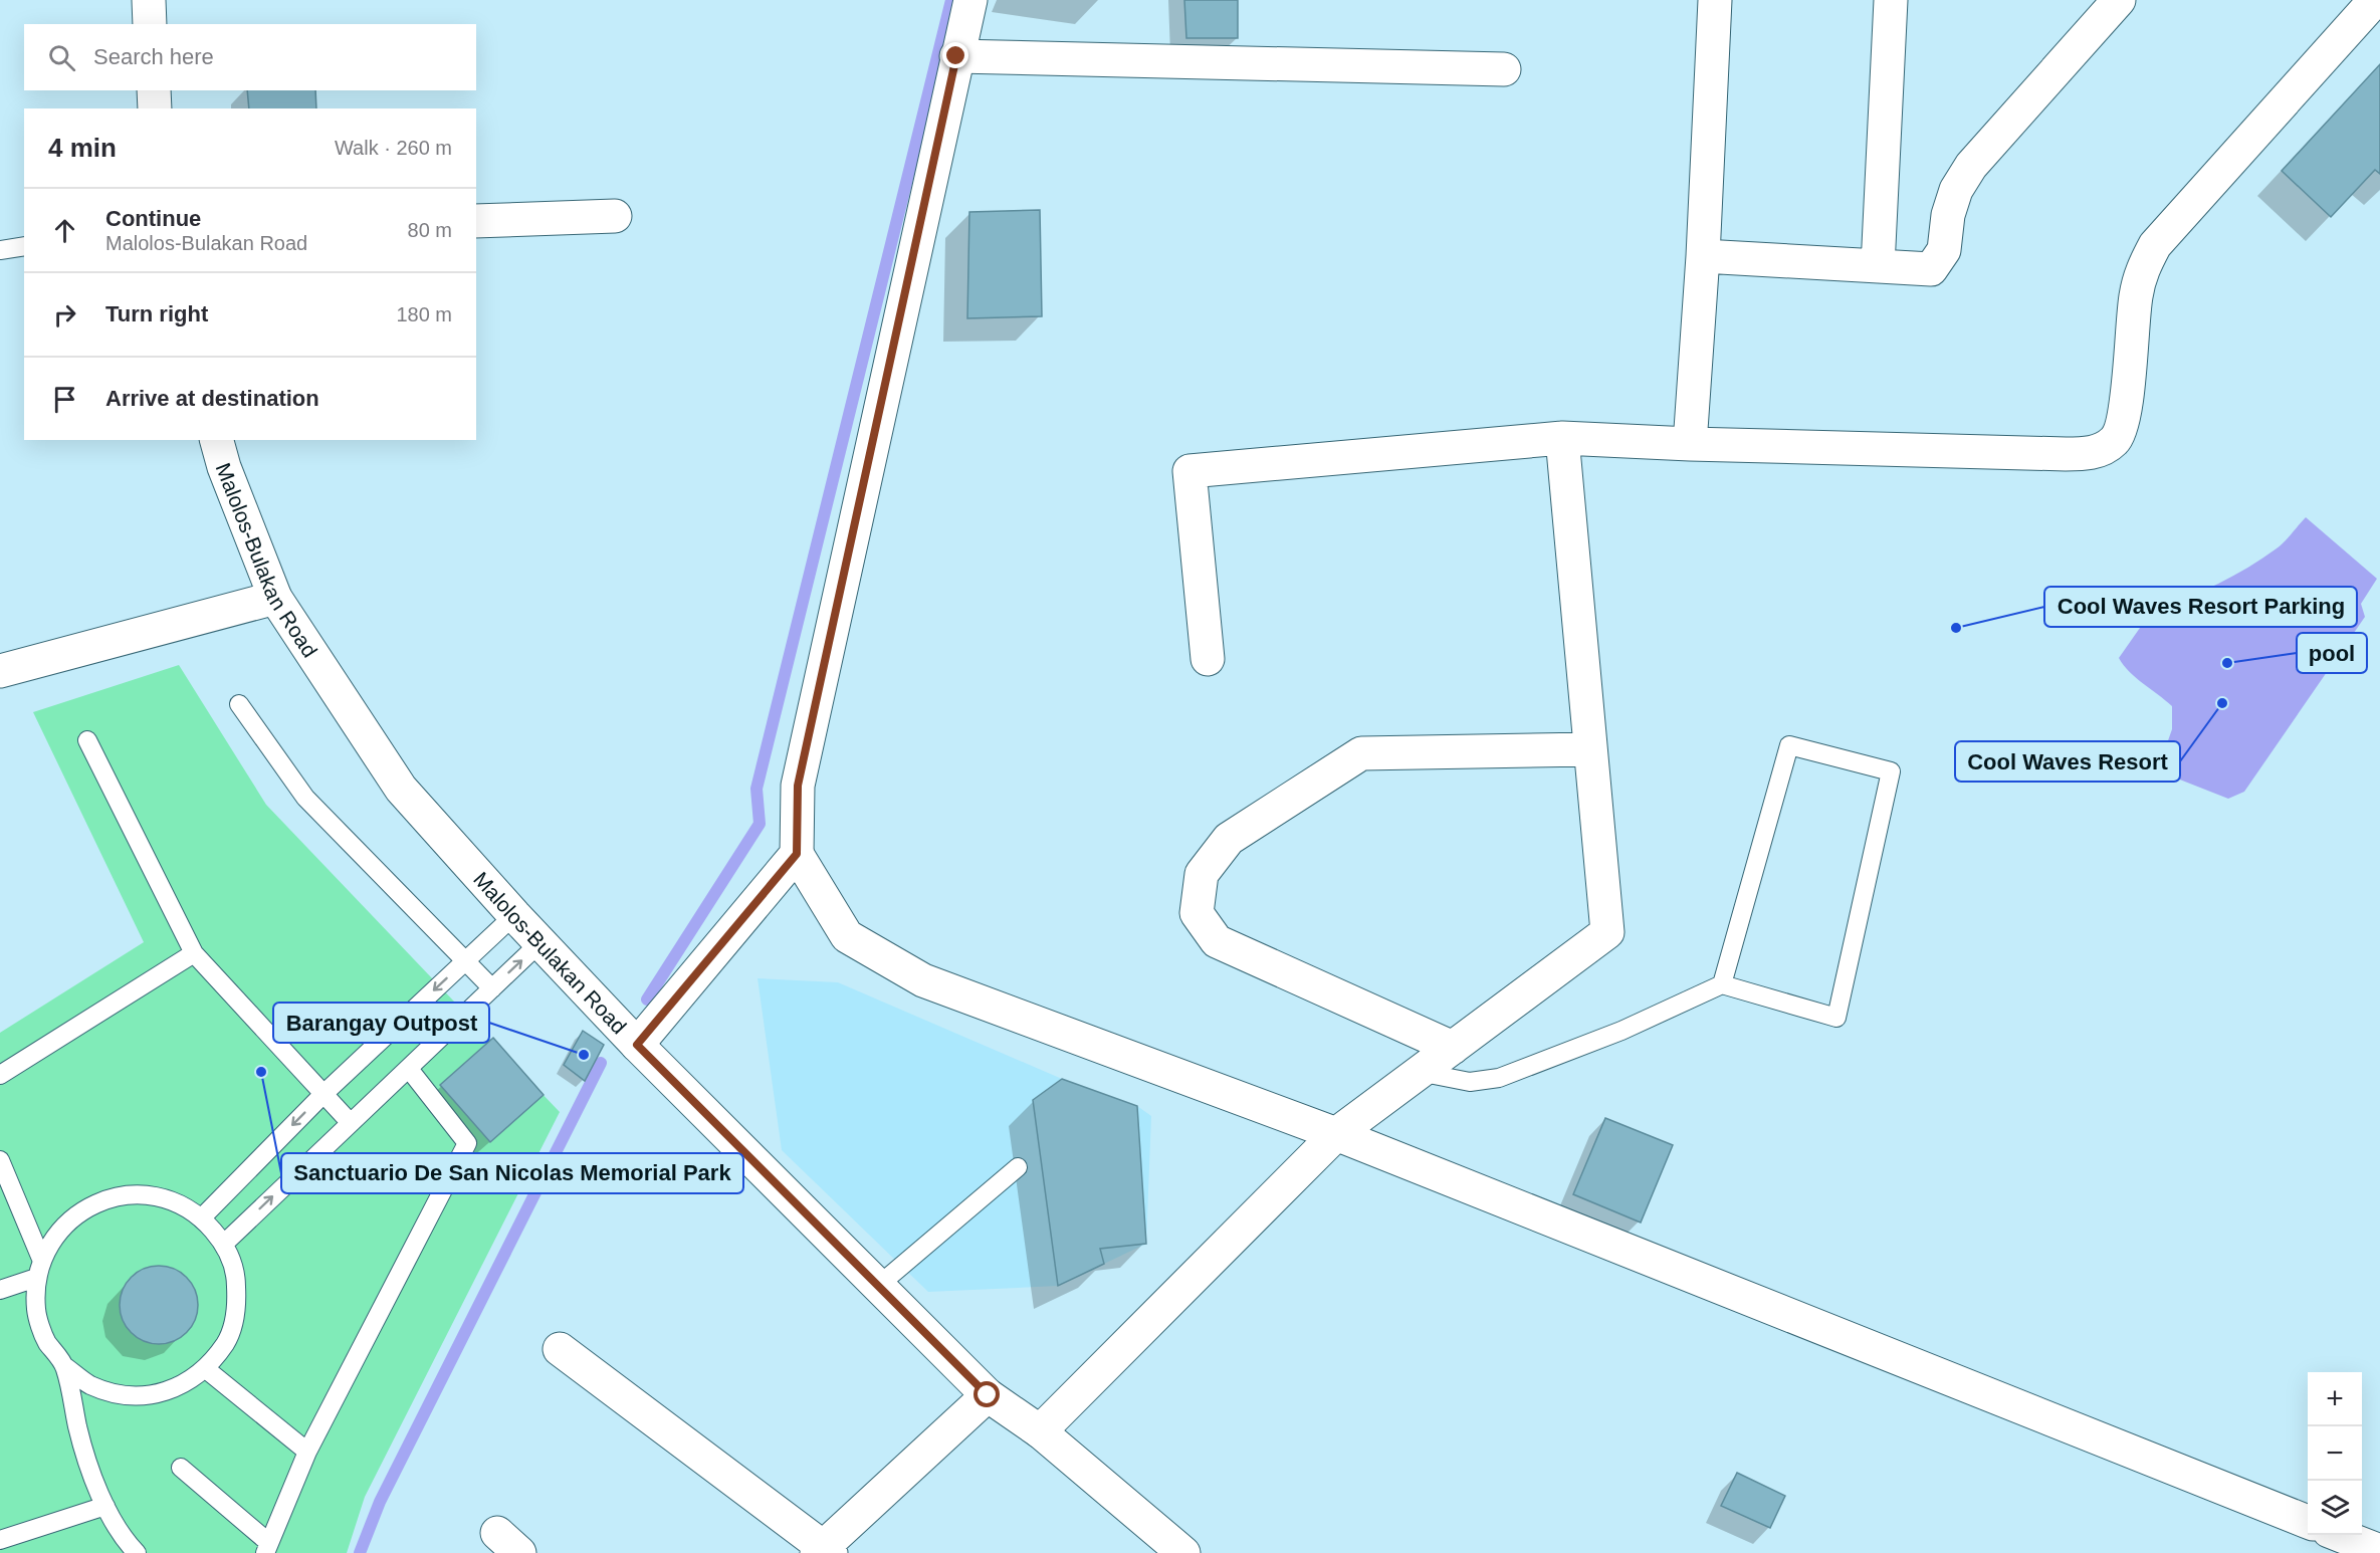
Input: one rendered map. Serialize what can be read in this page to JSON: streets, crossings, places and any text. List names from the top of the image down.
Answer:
{
  "streets": {
    "street": ["Malolos-Bulakan Road"]
  },
  "places": [
    "Cool Waves Resort Parking",
    "pool",
    "Cool Waves Resort",
    "Barangay Outpost",
    "Sanctuario De San Nicolas Memorial Park"
  ],
  "page": {
    "search": "Search here",
    "heading": ["4 min", "Walk · 260 m"],
    "list": [
      ["Continue", "Malolos-Bulakan Road", "80 m"],
      ["Turn right", "180 m"],
      "Arrive at destination"
    ],
    "map_buttons": ["+", "−"]
  }
}
